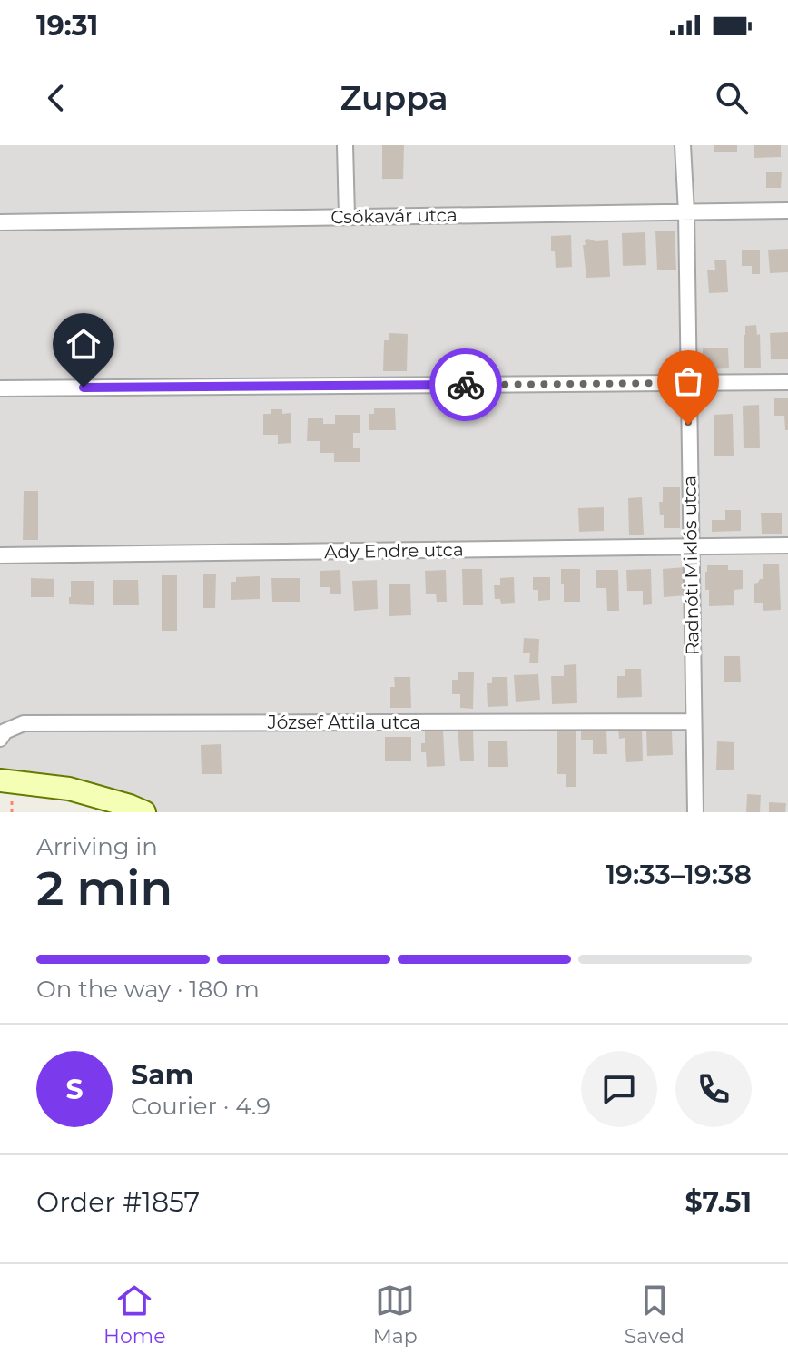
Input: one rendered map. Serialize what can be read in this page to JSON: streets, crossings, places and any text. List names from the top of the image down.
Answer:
{
  "streets": {
    "street": [
      "Csókavár utca",
      "Ady Endre utca",
      "Radnóti Miklós utca",
      "József Attila utca"
    ]
  },
  "crossings": [
    ["Csókavár utca", "Radnóti Miklós utca"],
    ["Ady Endre utca", "Radnóti Miklós utca"],
    ["Radnóti Miklós utca", "József Attila utca"]
  ],
  "page": {
    "status": "19:31",
    "header": "Zuppa",
    "heading": ["2 min", "Arriving in", "19:33–19:38"],
    "panel": [
      "Sam",
      "Courier · 4.9",
      "Order #1857",
      "$7.51"
    ],
    "bar": "On the way · 180 m",
    "round": "S",
    "tabs": ["Home", "Map", "Saved"]
  }
}
